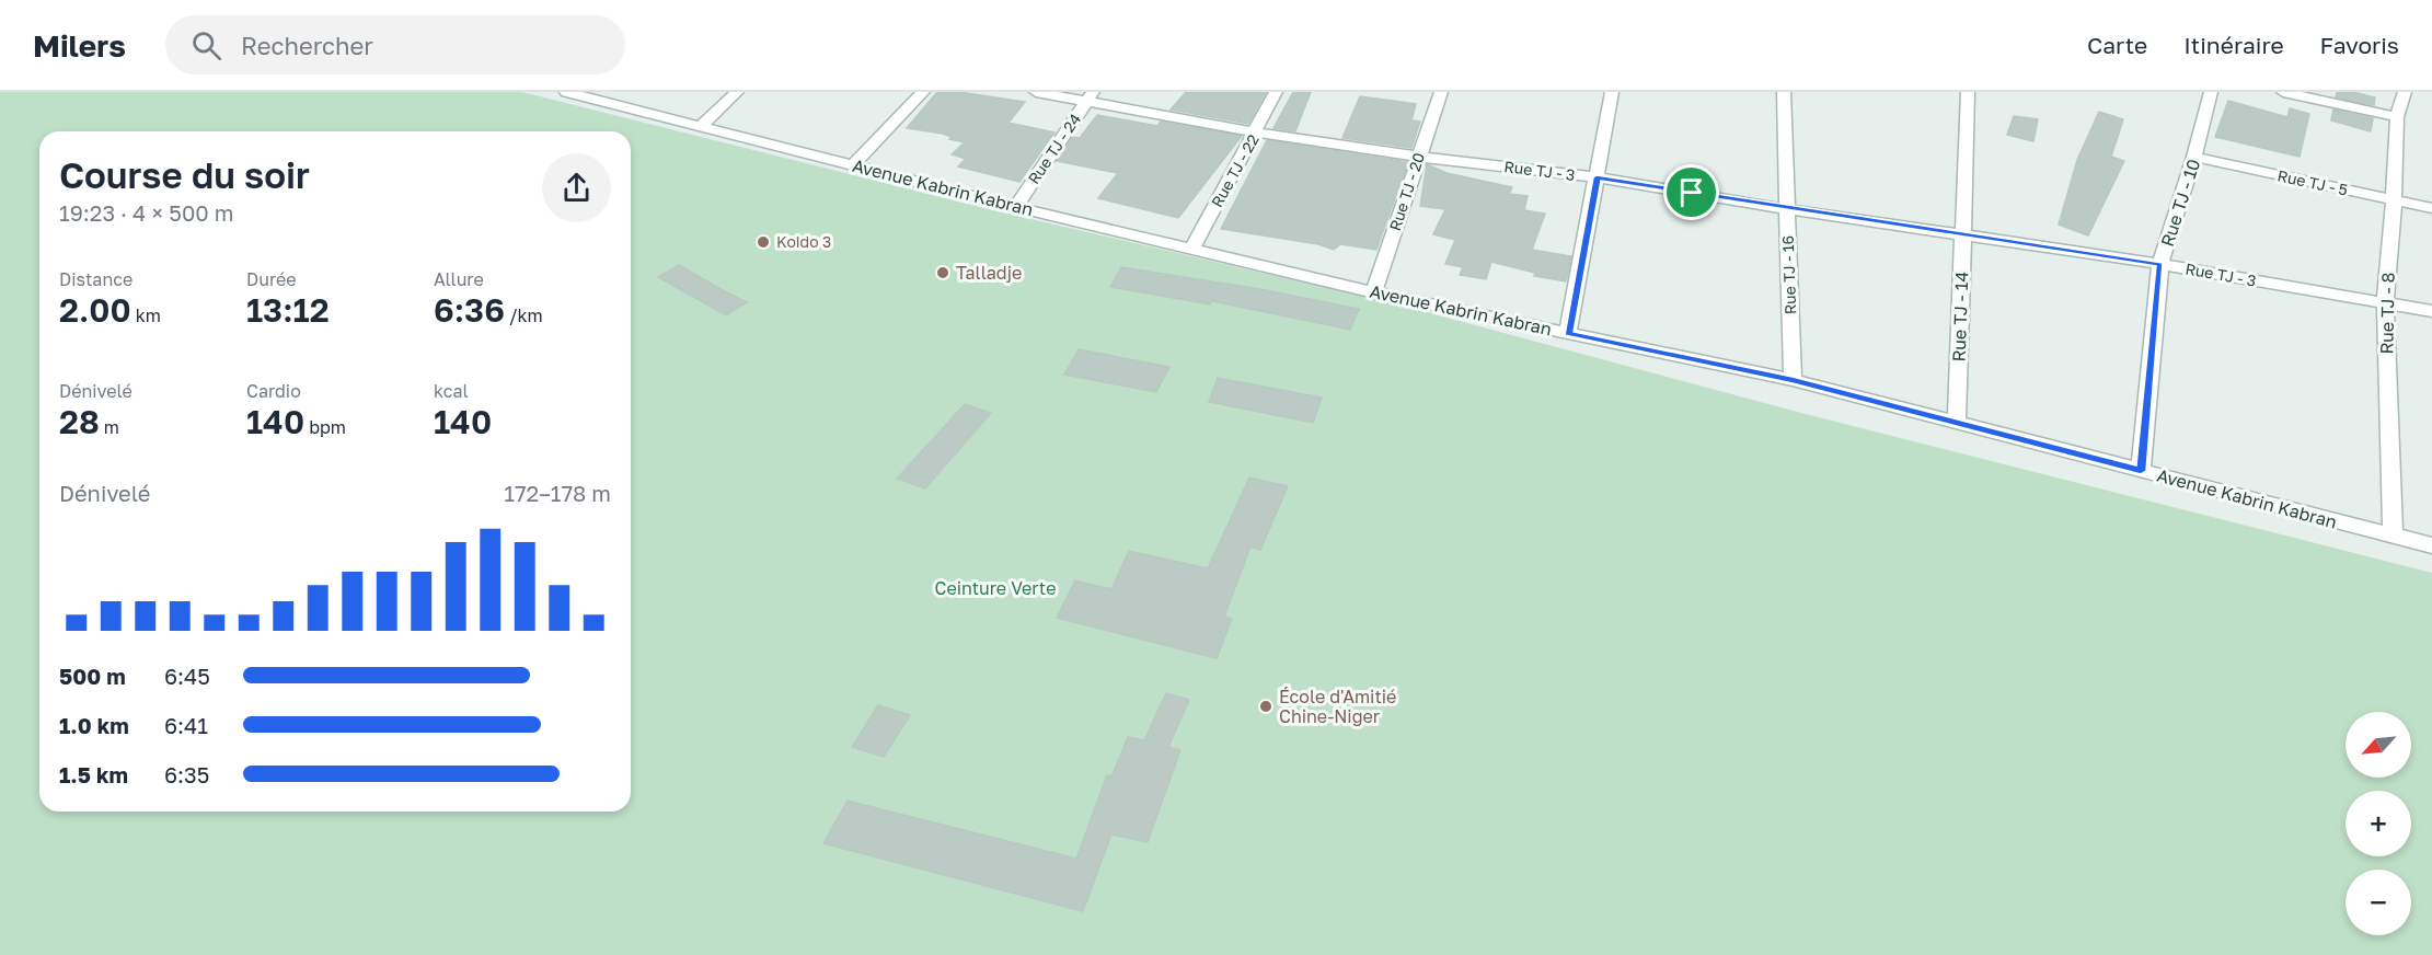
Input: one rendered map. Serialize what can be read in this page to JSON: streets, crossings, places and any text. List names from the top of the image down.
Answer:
{
  "streets": {
    "street": [
      "Rue TJ - 24",
      "Rue TJ - 22",
      "Rue TJ - 3",
      "Rue TJ - 5",
      "Avenue Kabrin Kabran",
      "Rue TJ - 20",
      "Rue TJ - 10",
      "Rue TJ - 16",
      "Rue TJ - 8",
      "Rue TJ - 14"
    ]
  },
  "crossings": [
    ["Rue TJ - 24", "Rue TJ - 3"],
    ["Rue TJ - 24", "Avenue Kabrin Kabran"],
    ["Rue TJ - 22", "Rue TJ - 3"],
    ["Rue TJ - 22", "Avenue Kabrin Kabran"],
    ["Rue TJ - 3", "Rue TJ - 20"],
    ["Rue TJ - 3", "Rue TJ - 10"],
    ["Rue TJ - 3", "Rue TJ - 16"],
    ["Rue TJ - 3", "Rue TJ - 8"],
    ["Rue TJ - 3", "Rue TJ - 14"],
    ["Rue TJ - 5", "Rue TJ - 10"],
    ["Rue TJ - 5", "Rue TJ - 8"],
    ["Avenue Kabrin Kabran", "Rue TJ - 20"],
    ["Avenue Kabrin Kabran", "Rue TJ - 10"],
    ["Avenue Kabrin Kabran", "Rue TJ - 16"],
    ["Avenue Kabrin Kabran", "Rue TJ - 8"],
    ["Avenue Kabrin Kabran", "Rue TJ - 14"]
  ],
  "parks": ["Ceinture Verte"],
  "places": ["Koido 3", "Talladje", "École d'Amitié Chine-Niger"],
  "north": "bottom left",
  "page": {
    "header": "Milers",
    "search": "Rechercher",
    "nav": ["Carte", "Itinéraire", "Favoris"],
    "heading": ["Course du soir", "19:23 · 4 × 500 m"],
    "stats": [
      ["Distance", "2.00 km"],
      ["Durée", "13:12"],
      ["Allure", "6:36 /km"],
      ["Dénivelé", "28 m"],
      ["Cardio", "140 bpm"],
      ["kcal", "140"]
    ],
    "chart": ["Dénivelé", "172–178 m"],
    "list": [
      {
        "name": "500 m",
        "note": "6:45"
      },
      {
        "name": "1.0 km",
        "note": "6:41"
      },
      {
        "name": "1.5 km",
        "note": "6:35"
      }
    ],
    "map_buttons": ["+", "−"]
  }
}
